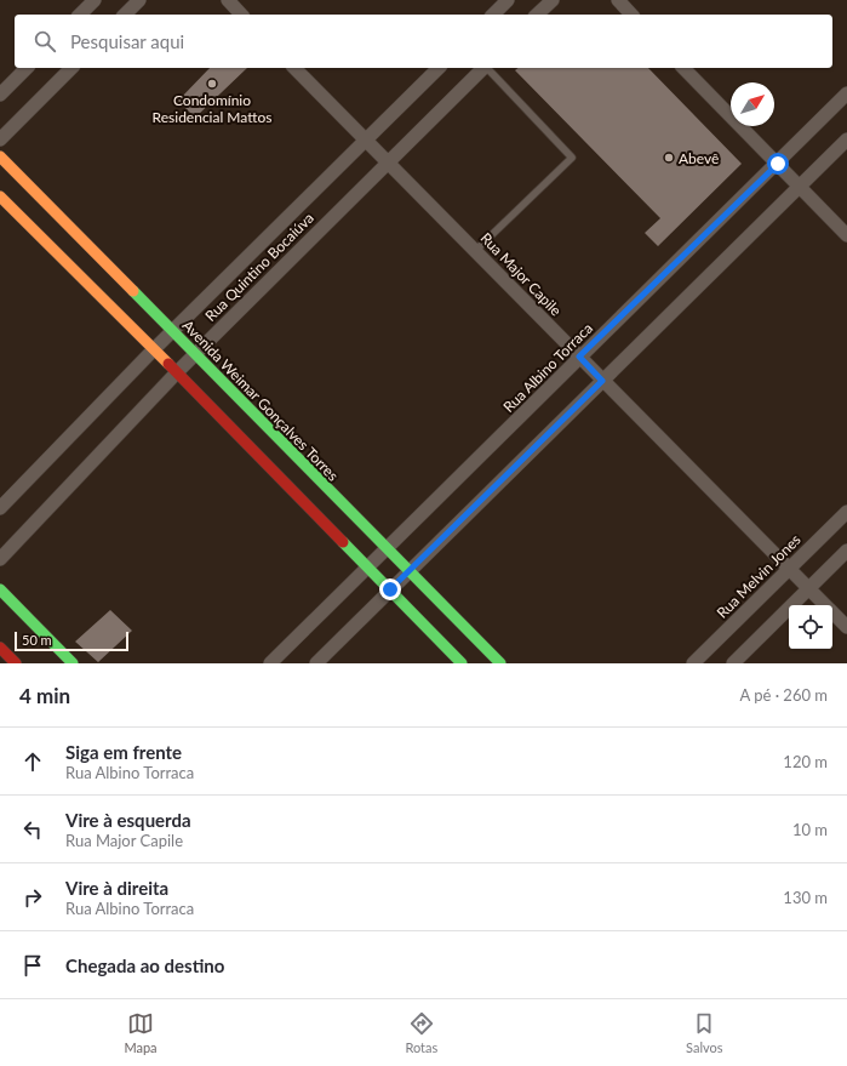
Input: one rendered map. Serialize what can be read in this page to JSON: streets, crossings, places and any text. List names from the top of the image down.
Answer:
{
  "streets": {
    "main road": ["Avenida Weimar Gonçalves Torres"],
    "street": [
      "Rua Quintino Bocaiúva",
      "Rua Major Capile",
      "Rua Albino Torraca",
      "Rua Melvin Jones"
    ]
  },
  "crossings": [
    ["Rua Quintino Bocaiúva", "Rua Major Capile"],
    ["Rua Quintino Bocaiúva", "Avenida Weimar Gonçalves Torres"],
    ["Rua Major Capile", "Rua Albino Torraca"],
    ["Rua Major Capile", "Rua Melvin Jones"],
    ["Rua Albino Torraca", "Avenida Weimar Gonçalves Torres"]
  ],
  "places": ["Condomínio Residencial Mattos", "Abevê"],
  "scale_bar": "50 m",
  "north": "top right",
  "page": {
    "search": "Pesquisar aqui",
    "scale": "50 m",
    "heading": ["4 min", "A pé · 260 m"],
    "list": [
      ["Siga em frente", "Rua Albino Torraca", "120 m"],
      ["Vire à esquerda", "Rua Major Capile", "10 m"],
      ["Vire à direita", "Rua Albino Torraca", "130 m"],
      "Chegada ao destino"
    ],
    "nav": ["Mapa", "Rotas", "Salvos"]
  }
}
